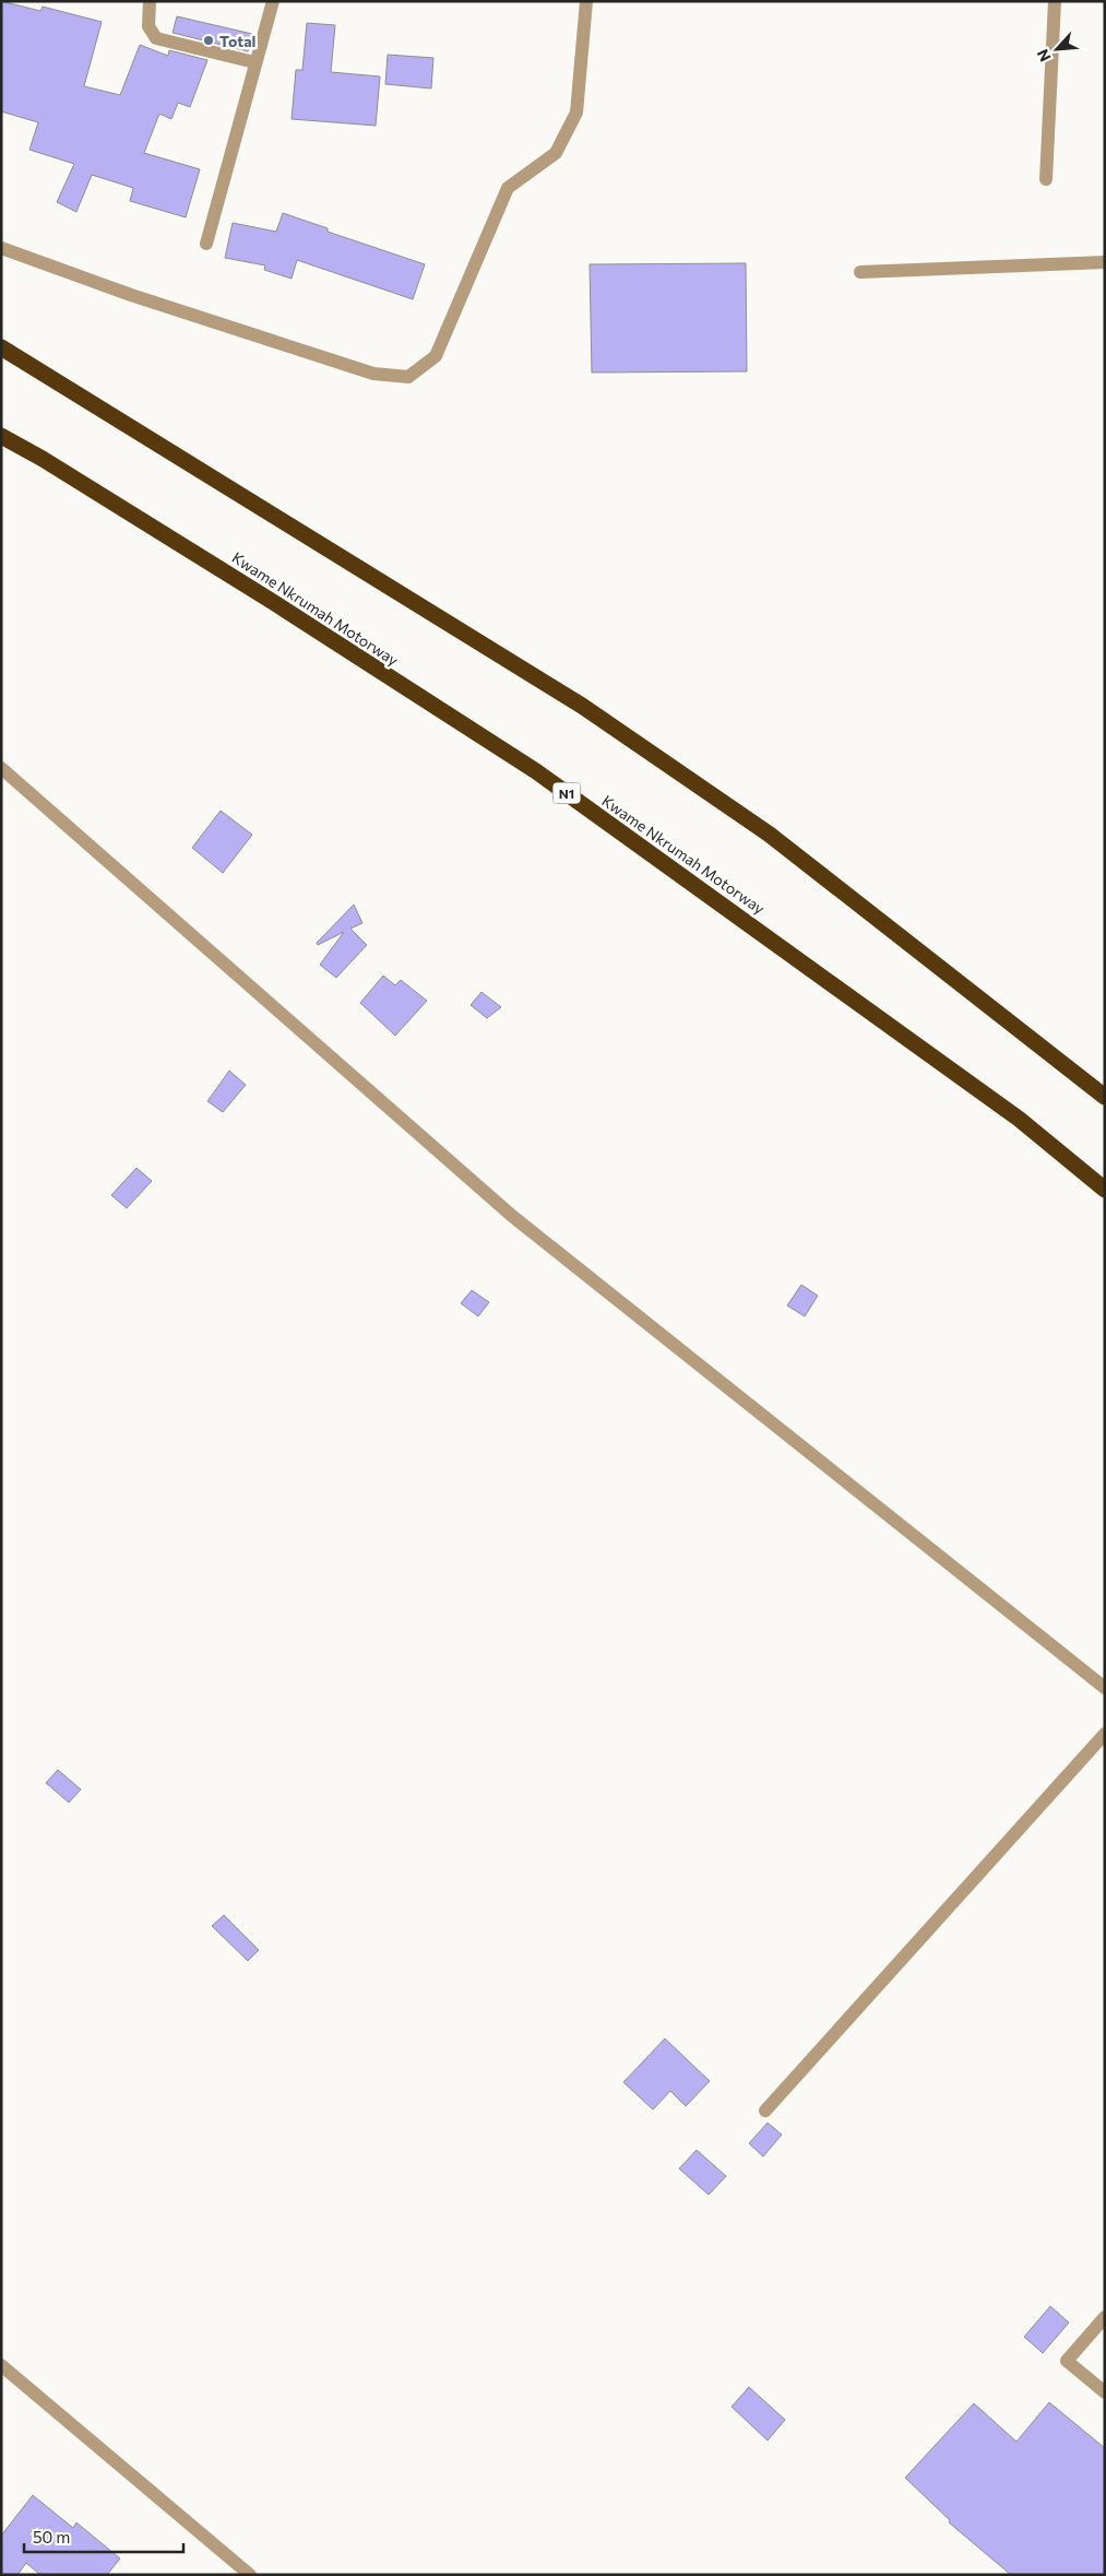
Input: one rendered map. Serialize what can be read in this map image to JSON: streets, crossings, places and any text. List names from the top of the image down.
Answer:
{
  "streets": {
    "highway": ["Kwame Nkrumah Motorway", "N1"]
  },
  "places": ["Total"],
  "scale_bar": "50 m",
  "north": "bottom left"
}
